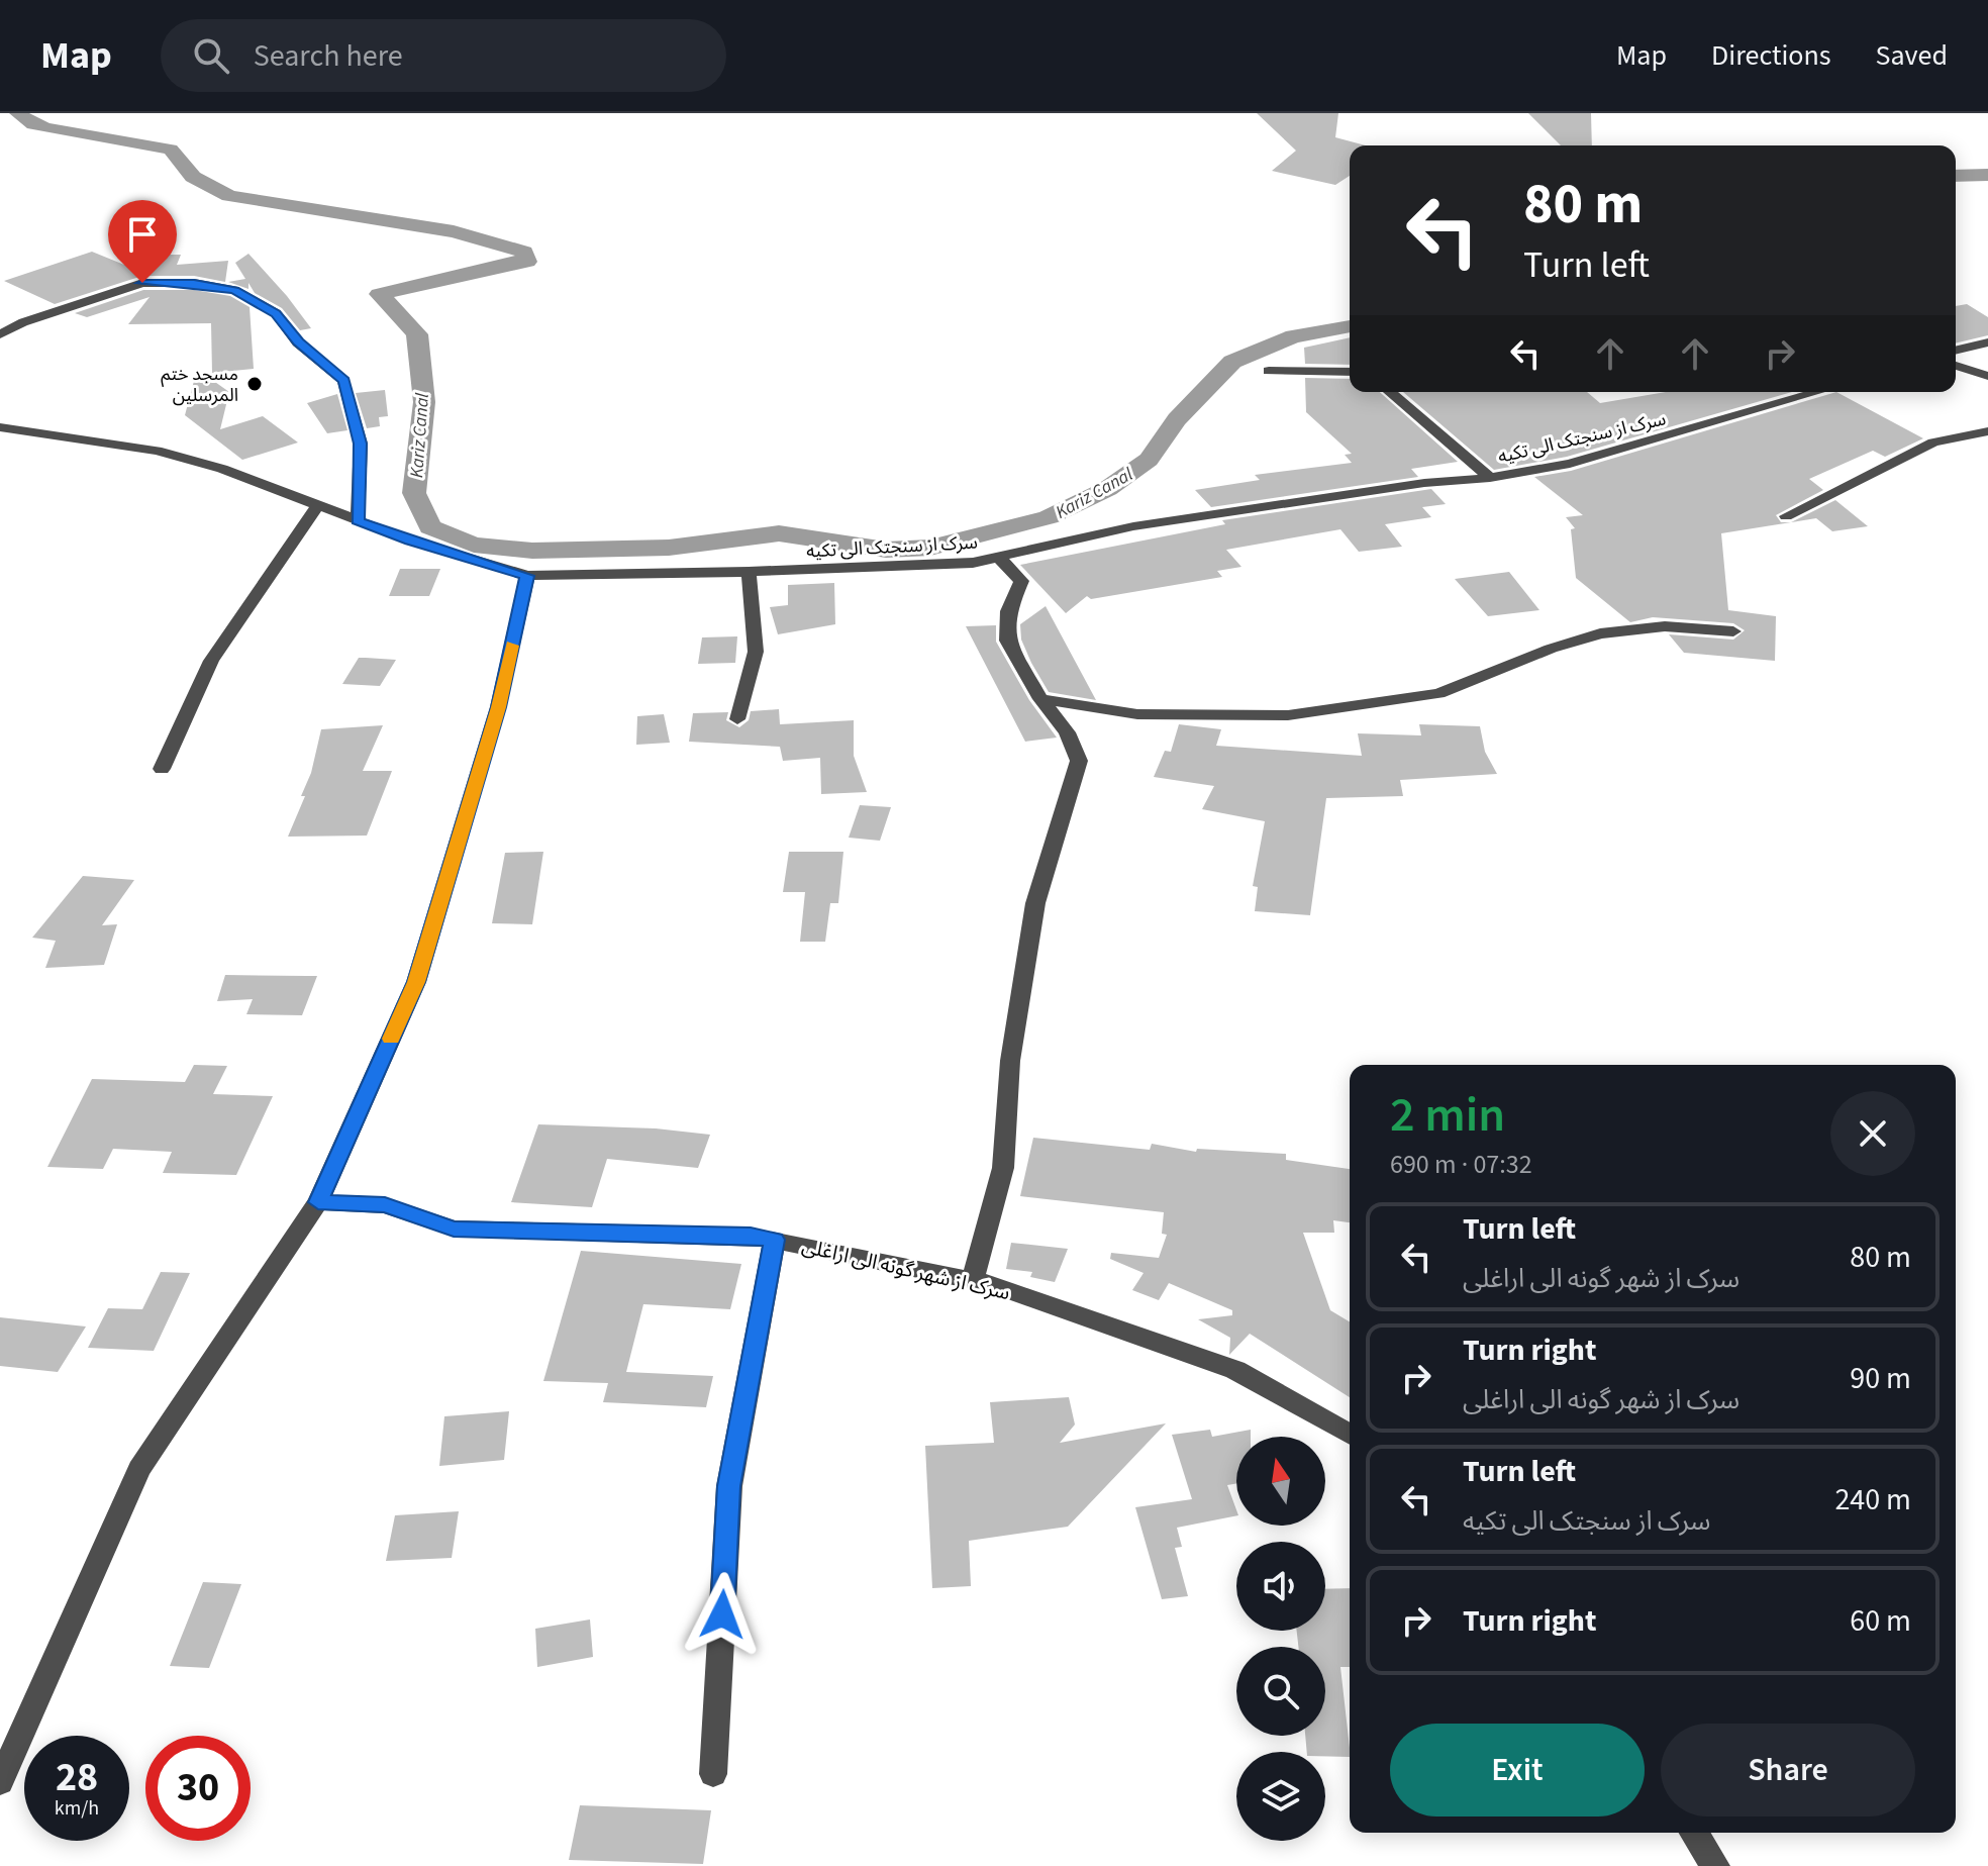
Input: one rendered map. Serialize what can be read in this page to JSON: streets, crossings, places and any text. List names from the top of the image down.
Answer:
{
  "streets": {
    "street": ["سرک از سنجتک الی تکیه", "سرک از شهر گونه الی اراغلی"]
  },
  "water": ["Kariz Canal"],
  "places": ["مسجد ختم المرسلین"],
  "north": "top",
  "page": {
    "header": "Map",
    "search": "Search here",
    "nav": ["Map", "Directions", "Saved"],
    "turn": ["80 m", "Turn left"],
    "heading": ["2 min", "690 m · 07:32"],
    "list": [
      {
        "name": "Turn left",
        "note": "سرک از شهر گونه الی اراغلی",
        "value": "80 m"
      },
      {
        "name": "Turn right",
        "note": "سرک از شهر گونه الی اراغلی",
        "value": "90 m"
      },
      {
        "name": "Turn left",
        "note": "سرک از سنجتک الی تکیه",
        "value": "240 m"
      },
      {
        "name": "Turn right",
        "value": "60 m"
      }
    ],
    "buttons": ["Exit", "Share"],
    "speed": "28 km/h",
    "limit": "30"
  }
}
